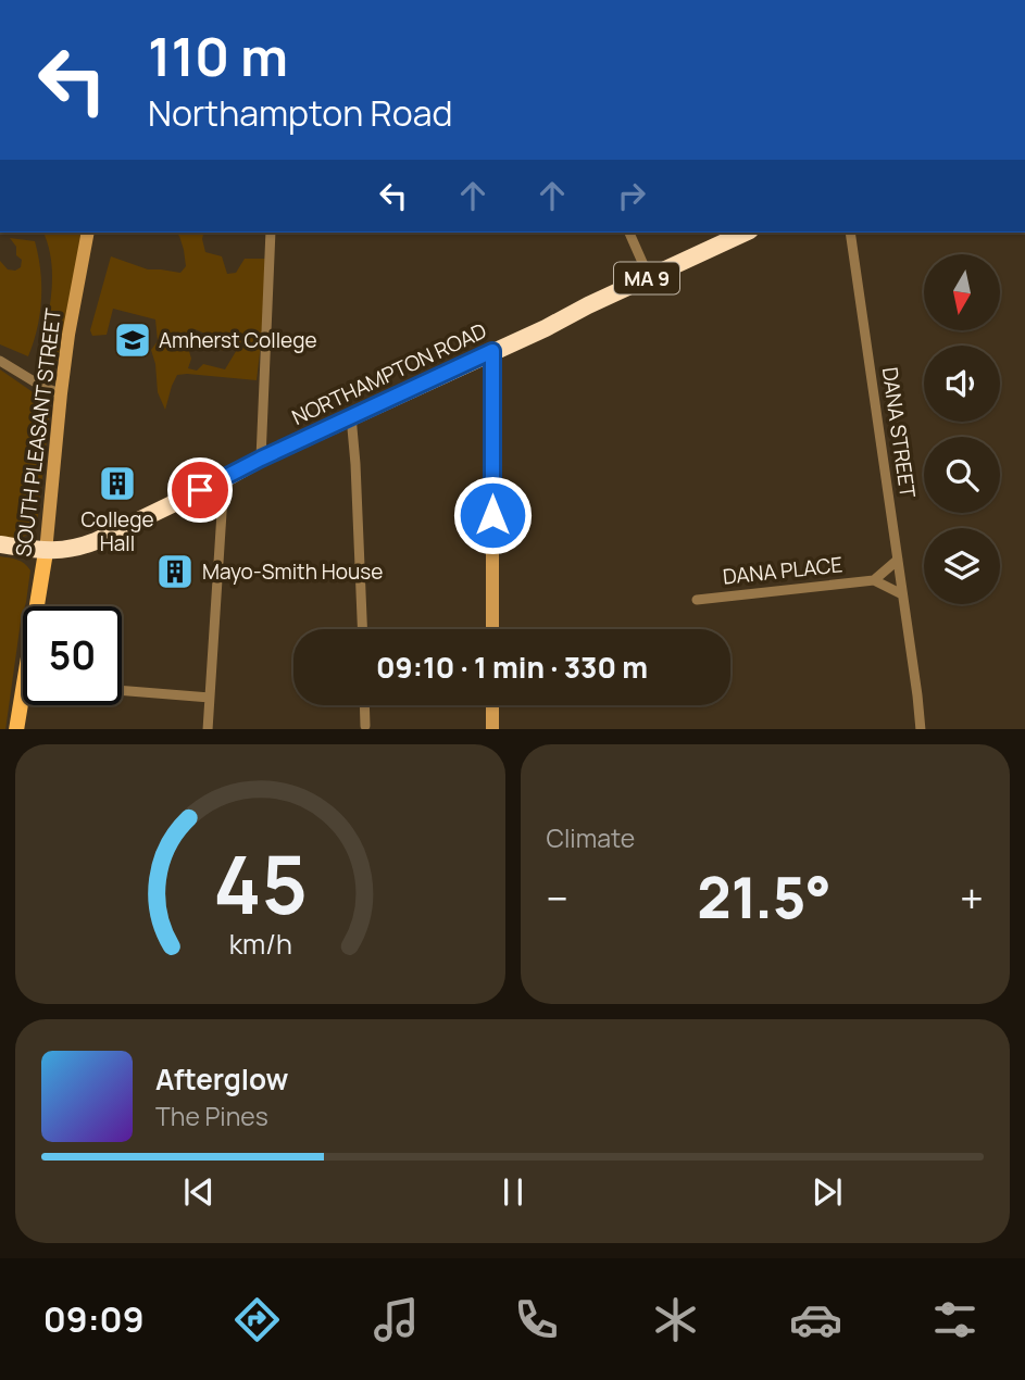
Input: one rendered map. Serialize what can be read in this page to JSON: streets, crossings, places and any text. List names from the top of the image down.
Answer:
{
  "streets": {
    "highway": ["MA 9", "NORTHAMPTON ROAD"],
    "main road": ["SOUTH PLEASANT STREET"],
    "street": ["DANA STREET", "DANA PLACE"]
  },
  "crossings": [
    ["MA 9", "NORTHAMPTON ROAD"],
    ["MA 9", "SOUTH PLEASANT STREET"],
    ["NORTHAMPTON ROAD", "SOUTH PLEASANT STREET"],
    ["DANA STREET", "DANA PLACE"]
  ],
  "places": {
    "school or university": ["Amherst College"],
    "building": ["College Hall", "Mayo-Smith House"]
  },
  "north": "bottom",
  "page": {
    "turn": ["110 m", "Northampton Road"],
    "limit": "50",
    "trip": "09:10 · 1 min · 330 m",
    "tile": "Climate",
    "heat": ["−", "21.5°", "+"],
    "song": ["Afterglow", "The Pines"],
    "tabs": "09:09",
    "gauge": ["45", "km/h"]
  }
}
